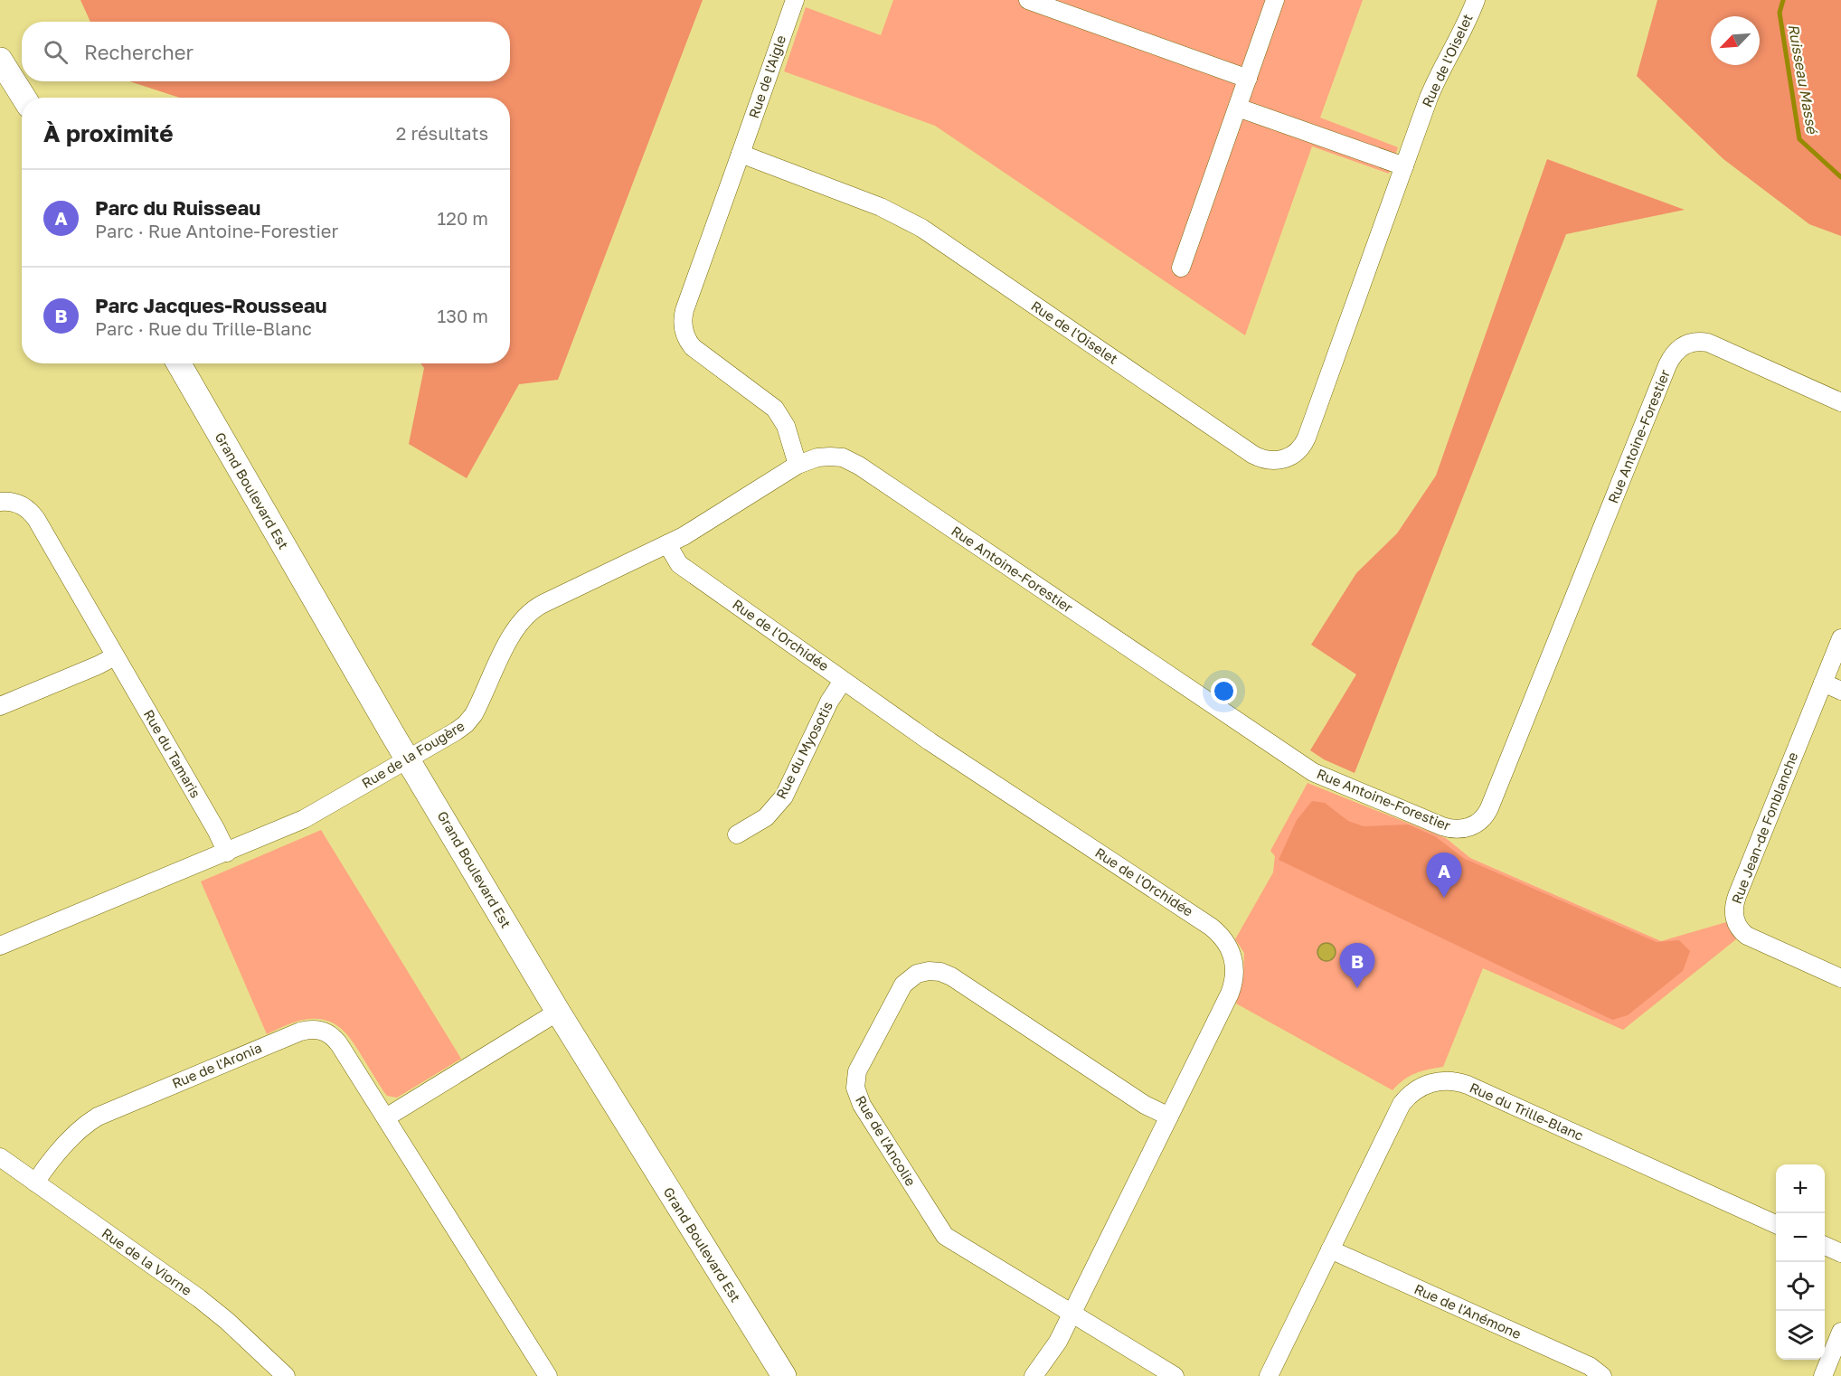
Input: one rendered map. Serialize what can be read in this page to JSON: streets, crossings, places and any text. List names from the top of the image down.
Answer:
{
  "streets": {
    "street": [
      "Rue de l'Oiselet",
      "Rue de l'Aigle",
      "Rue Antoine-Forestier",
      "Grand Boulevard Est",
      "Rue de l'Orchidée",
      "Rue du Myosotis",
      "Rue du Tamaris",
      "Rue de la Fougère",
      "Rue Jean-de Fonblanche",
      "Rue de l'Aronia",
      "Rue du Trille-Blanc",
      "Rue de l'Ancolie",
      "Rue de la Viorne",
      "Rue de l'Anémone"
    ]
  },
  "crossings": [
    ["Rue de l'Oiselet", "Rue de l'Aigle"],
    ["Rue Antoine-Forestier", "Rue de la Fougère"],
    ["Grand Boulevard Est", "Rue de la Fougère"],
    ["Rue de l'Orchidée", "Rue du Myosotis"],
    ["Rue de l'Orchidée", "Rue de la Fougère"],
    ["Rue de l'Orchidée", "Rue de l'Ancolie"],
    ["Rue du Tamaris", "Rue de la Fougère"],
    ["Rue de l'Aronia", "Rue de la Viorne"],
    ["Rue du Trille-Blanc", "Rue de l'Anémone"]
  ],
  "water": ["Ruisseau Massé"],
  "north": "bottom left",
  "page": {
    "search": "Rechercher",
    "heading": ["À proximité", "2 résultats"],
    "list": [
      {
        "mark": "A",
        "name": "Parc du Ruisseau",
        "note": "Parc · Rue Antoine-Forestier",
        "value": "120 m"
      },
      {
        "mark": "B",
        "name": "Parc Jacques-Rousseau",
        "note": "Parc · Rue du Trille-Blanc",
        "value": "130 m"
      }
    ],
    "pins": ["A", "B"],
    "map_buttons": ["+", "−"]
  }
}
